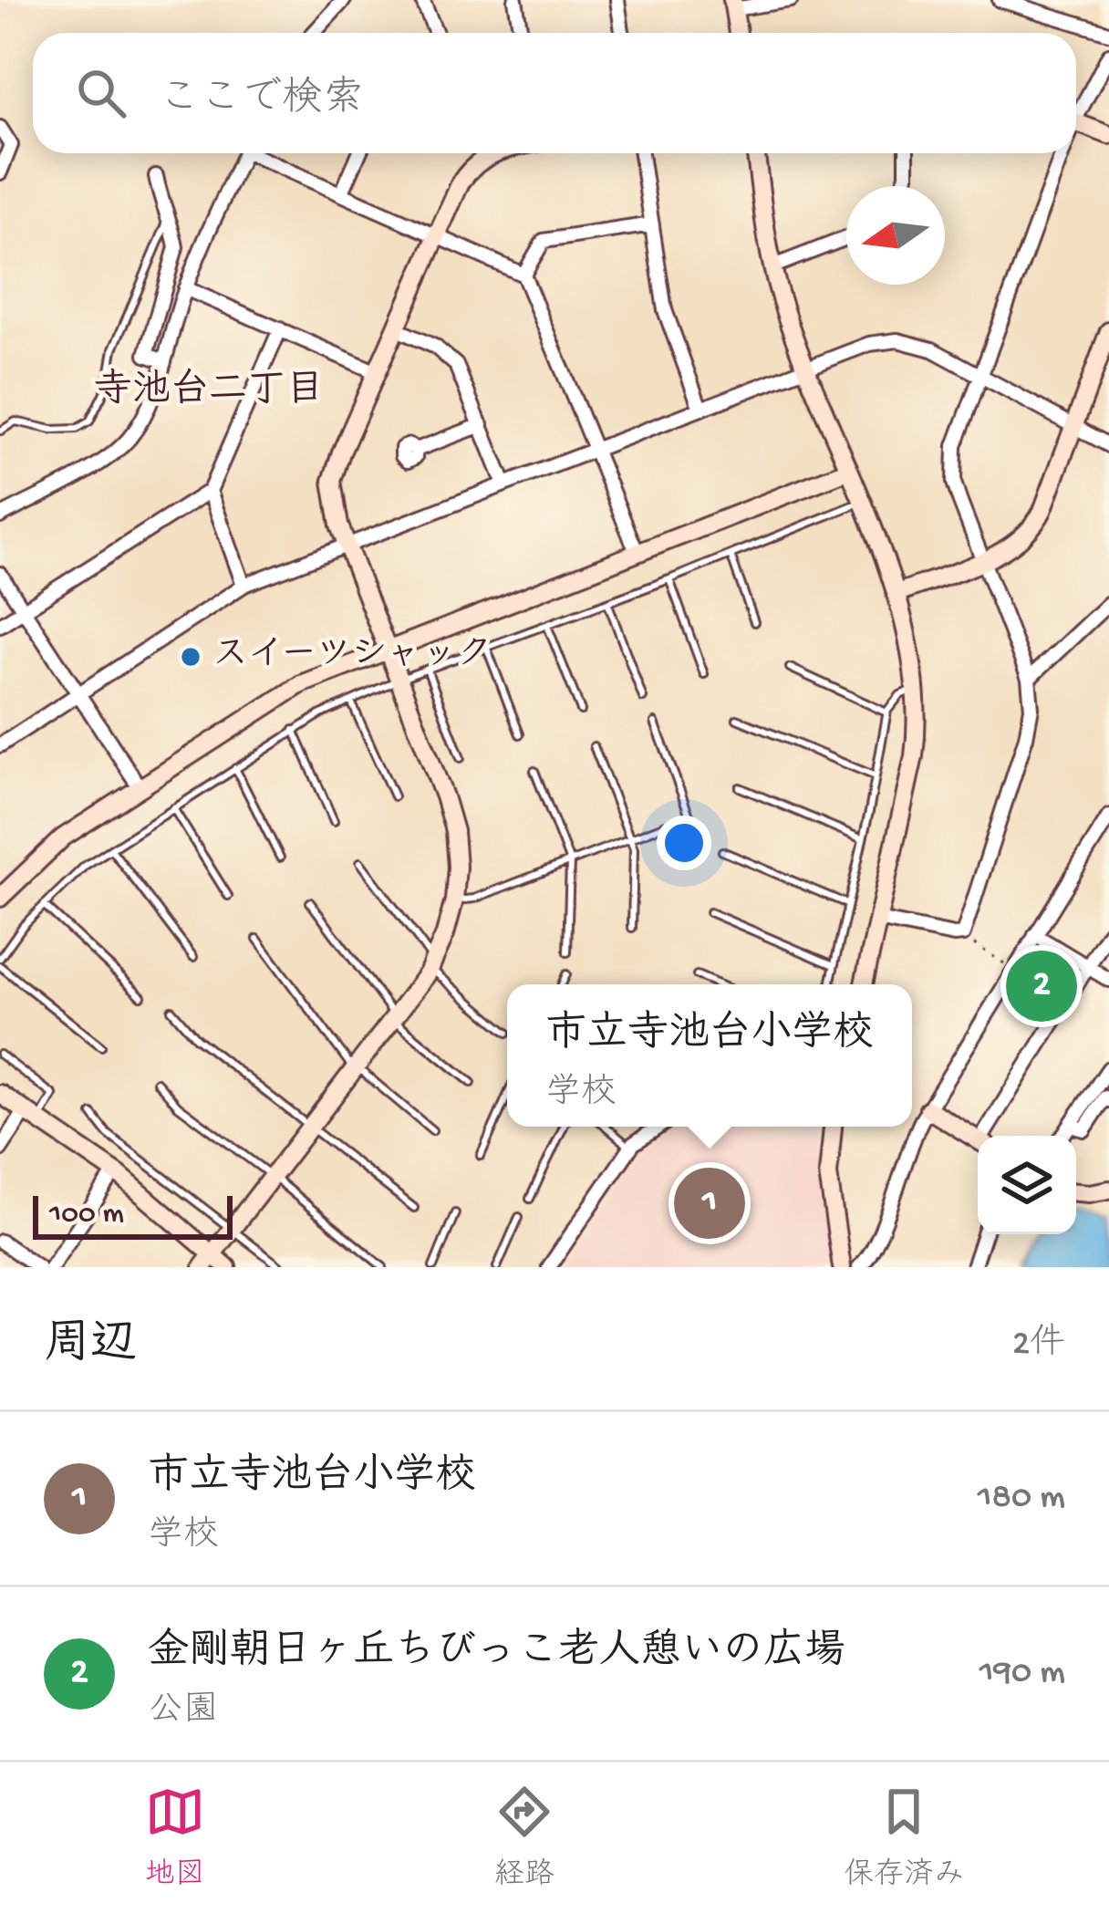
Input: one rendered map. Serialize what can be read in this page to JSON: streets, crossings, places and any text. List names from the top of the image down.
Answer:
{
  "districts": ["寺池台二丁目"],
  "places": ["スイーツシャック"],
  "scale_bar": "100 m",
  "north": "left",
  "page": {
    "search": "ここで検索",
    "pins": ["2", "1"],
    "popup": ["市立寺池台小学校", "学校"],
    "scale": "100 m",
    "heading": ["周辺", "2件"],
    "list": [
      {
        "mark": "1",
        "name": "市立寺池台小学校",
        "note": "学校",
        "value": "180 m"
      },
      {
        "mark": "2",
        "name": "金剛朝日ヶ丘ちびっこ老人憩いの広場",
        "note": "公園",
        "value": "190 m"
      }
    ],
    "nav": ["地図", "経路", "保存済み"]
  }
}
